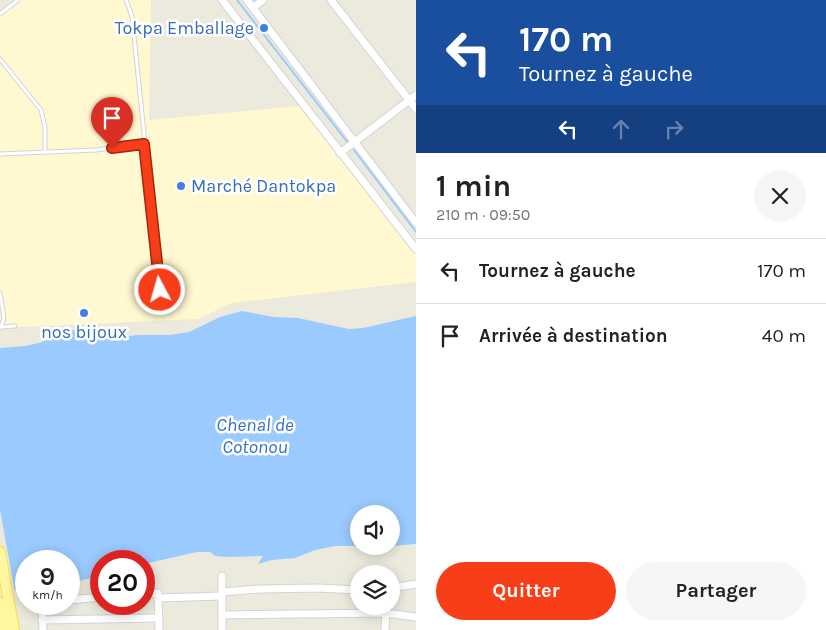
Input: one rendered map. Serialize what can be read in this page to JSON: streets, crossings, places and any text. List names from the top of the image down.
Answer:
{
  "water": ["Chenal de Cotonou"],
  "places": ["Tokpa Emballage", "Marché Dantokpa", "nos bijoux"],
  "page": {
    "turn": ["170 m", "Tournez à gauche"],
    "heading": ["1 min", "210 m · 09:50"],
    "list": [
      {
        "name": "Tournez à gauche",
        "value": "170 m"
      },
      {
        "name": "Arrivée à destination",
        "value": "40 m"
      }
    ],
    "speed": "9 km/h",
    "limit": "20",
    "buttons": ["Quitter", "Partager"]
  }
}
